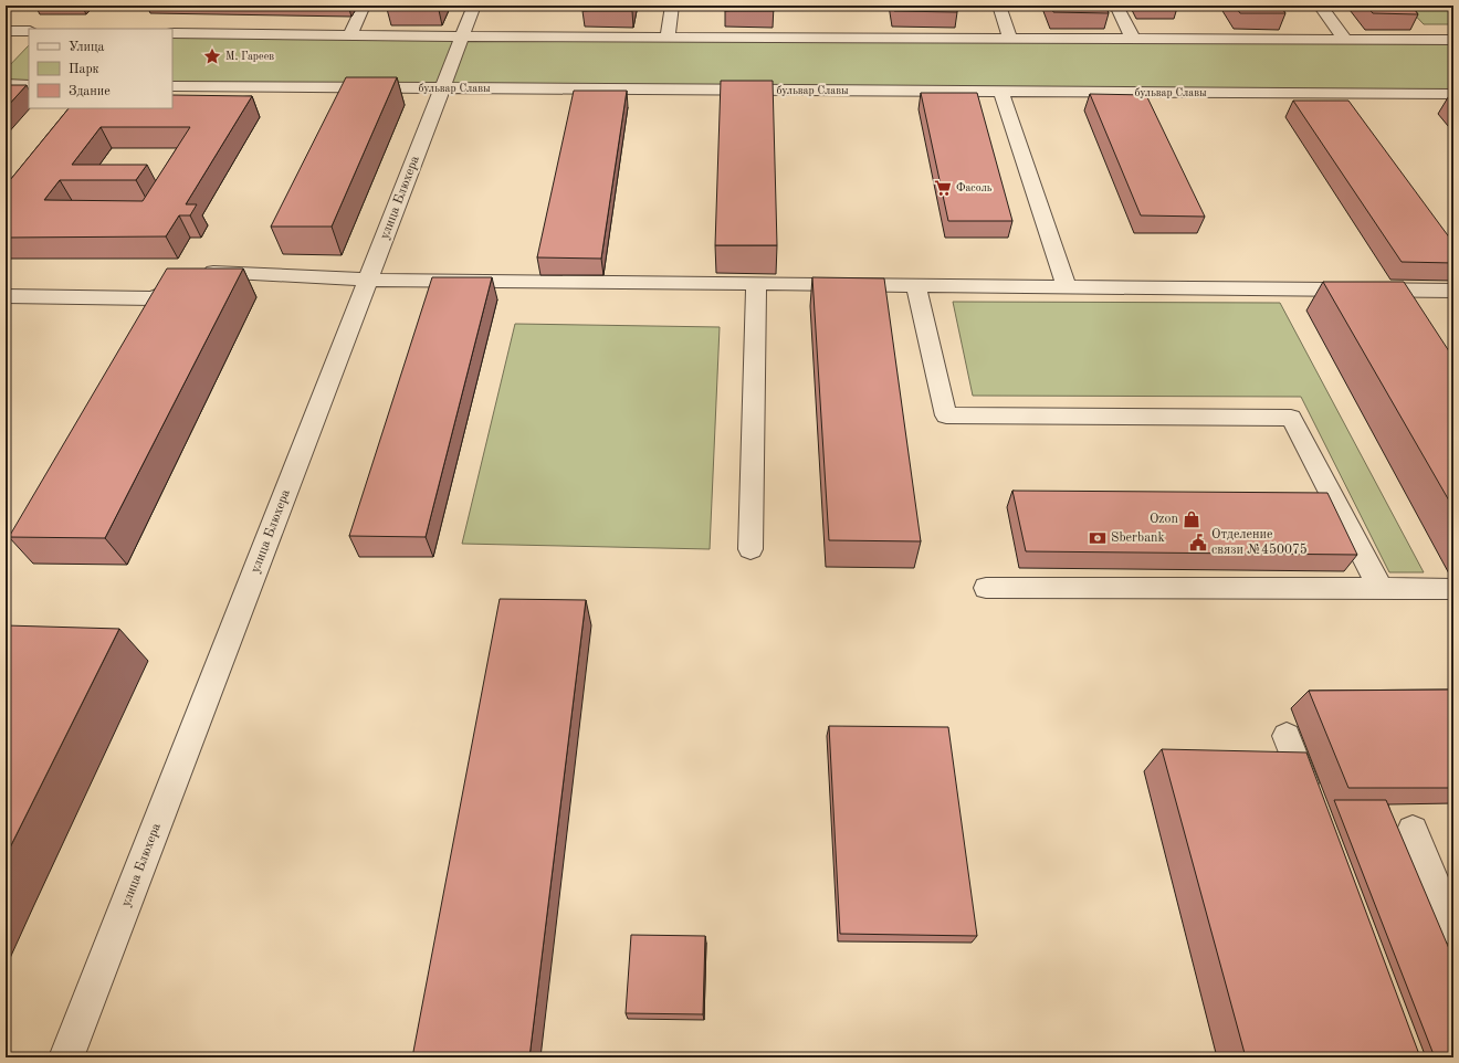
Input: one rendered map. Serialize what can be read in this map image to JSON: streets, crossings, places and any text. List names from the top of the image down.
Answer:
{
  "streets": {
    "street": ["бульвар Славы", "улица Блюхера"]
  },
  "crossings": [
    ["бульвар Славы", "улица Блюхера"]
  ],
  "places": {
    "place": ["М. Гареев"],
    "supermarket": ["Фасоль"],
    "shop": ["Ozon"],
    "bank": ["Sberbank"],
    "public building": ["Отделение связи №450075"]
  },
  "legend": ["Улица", "Парк", "Здание"]
}
